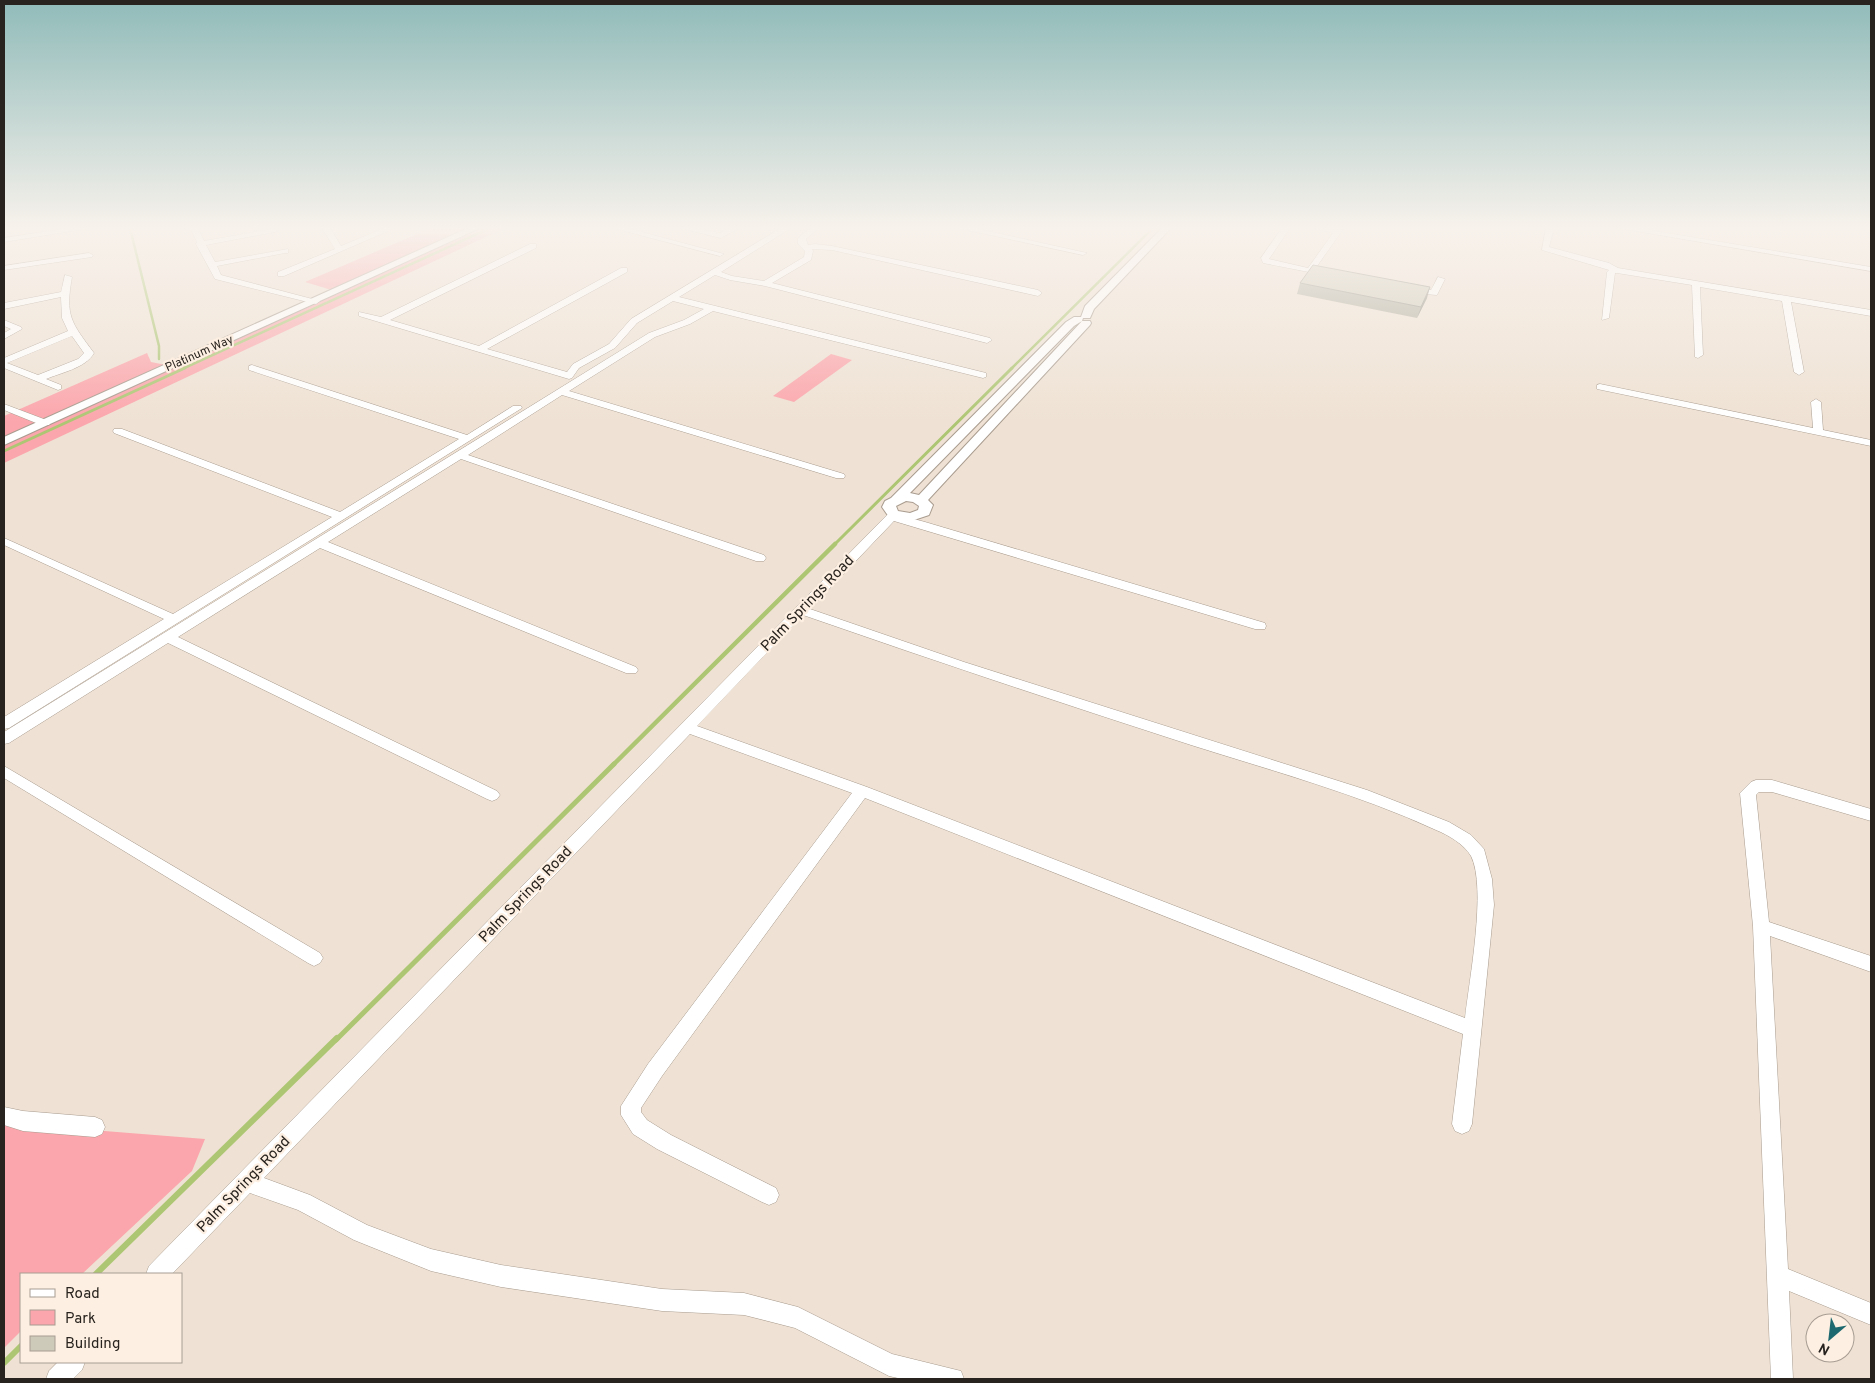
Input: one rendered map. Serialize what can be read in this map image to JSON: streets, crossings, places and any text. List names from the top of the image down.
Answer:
{
  "streets": {
    "street": ["Platinum Way", "Palm Springs Road"]
  },
  "legend": ["Road", "Park", "Building"],
  "north": "bottom left"
}
